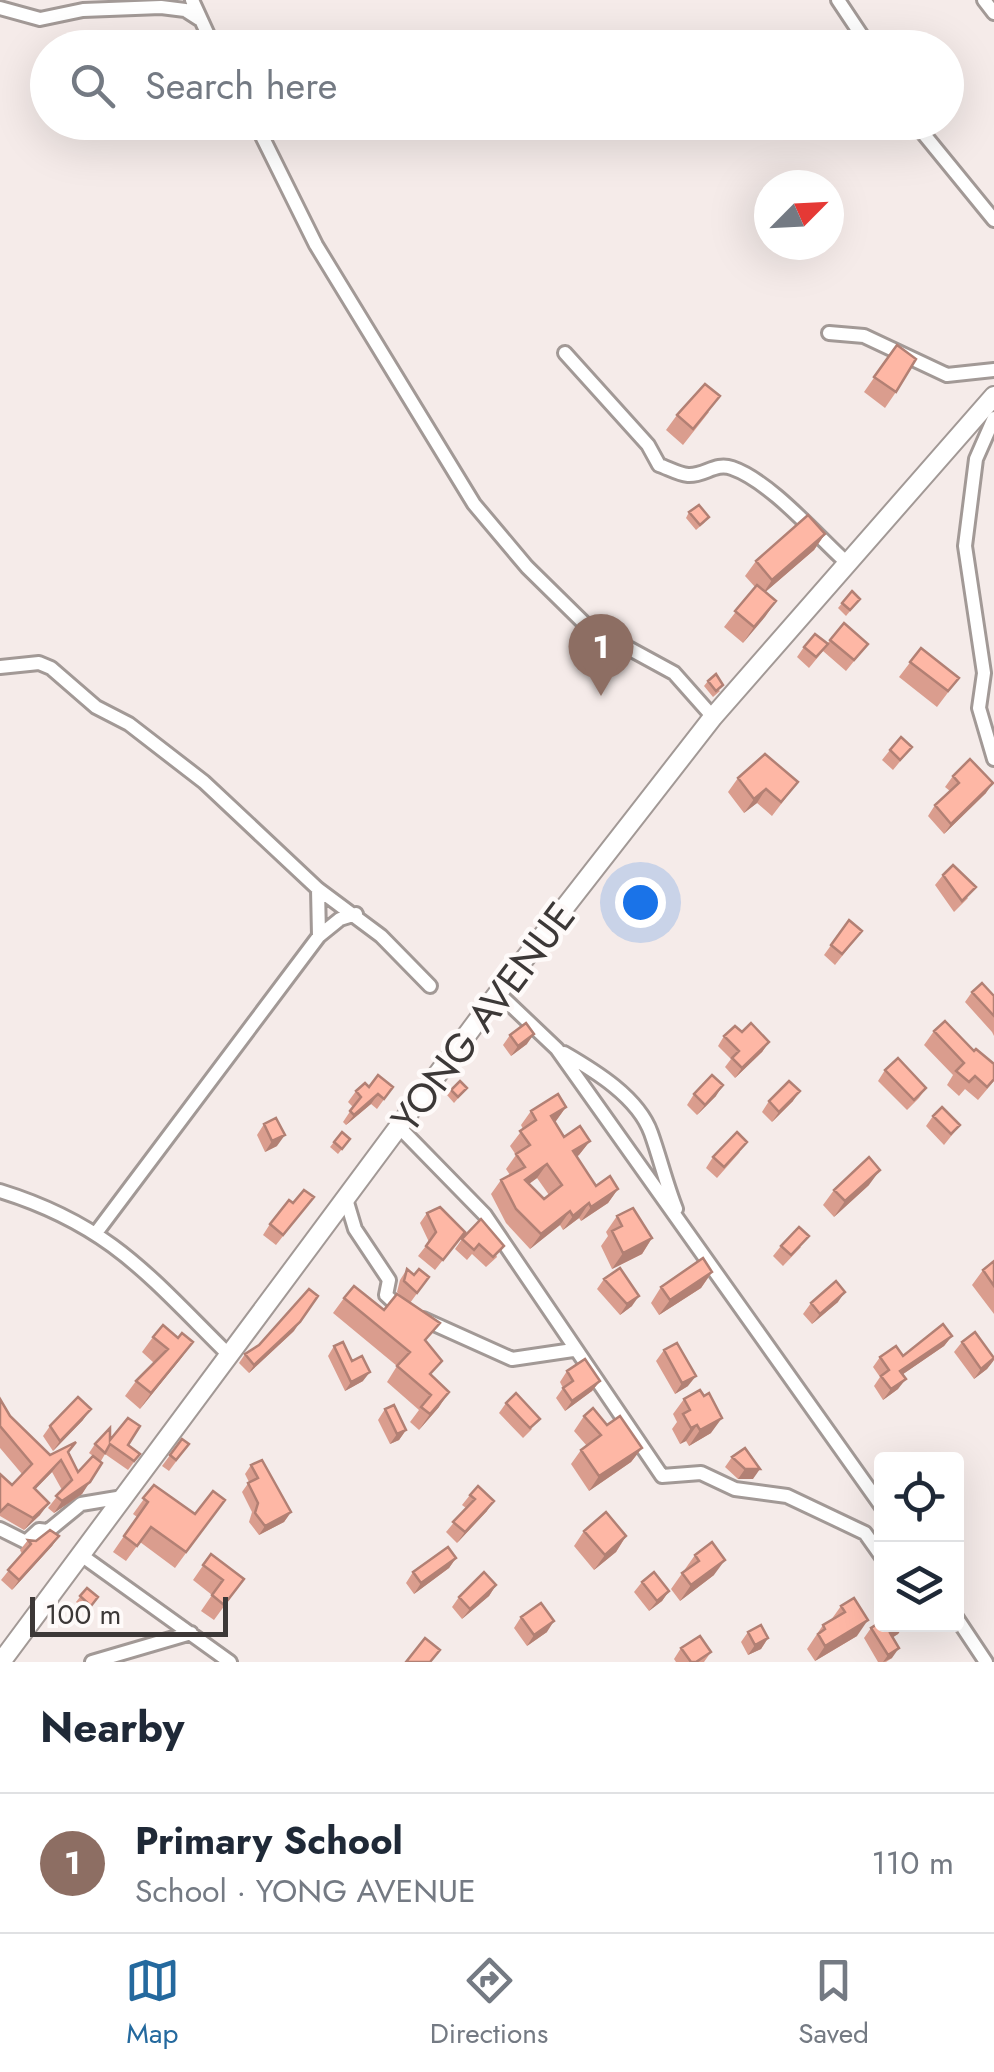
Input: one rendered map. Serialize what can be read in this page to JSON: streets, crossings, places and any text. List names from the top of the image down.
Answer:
{
  "streets": {
    "street": ["YONG AVENUE"]
  },
  "scale_bar": "100 m",
  "north": "top right",
  "page": {
    "search": "Search here",
    "pins": "1",
    "scale": "100 m",
    "heading": "Nearby",
    "list": [
      {
        "mark": "1",
        "name": "Primary School",
        "note": "School · YONG AVENUE",
        "value": "110 m"
      }
    ],
    "nav": ["Map", "Directions", "Saved"]
  }
}
